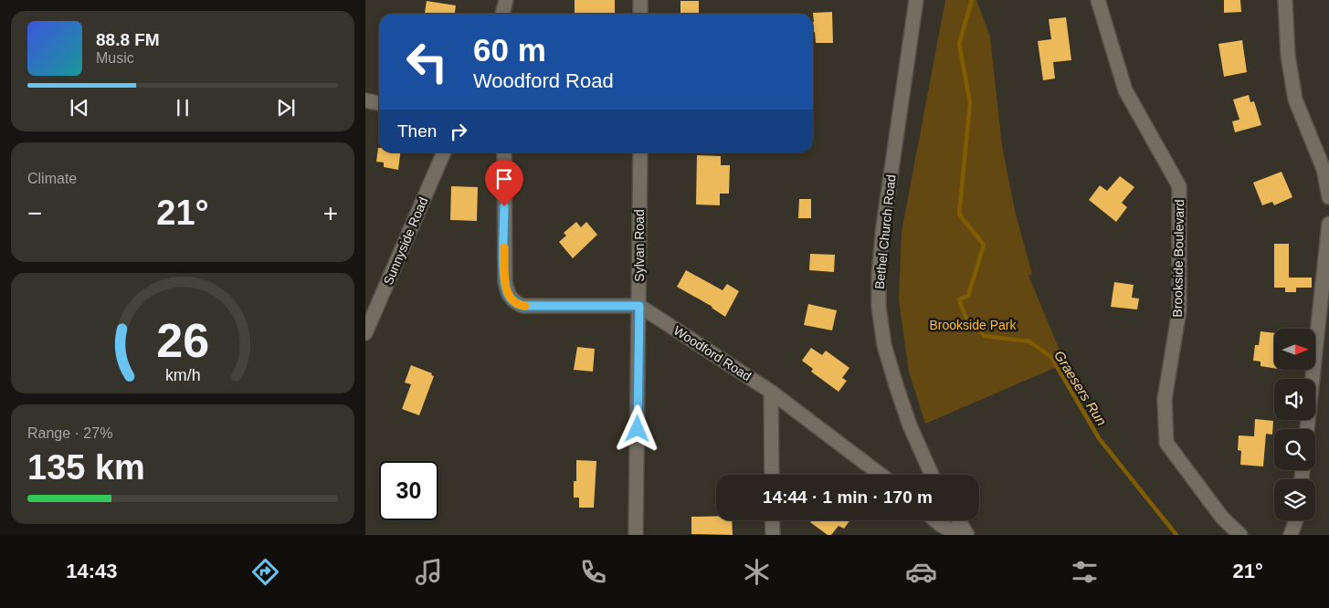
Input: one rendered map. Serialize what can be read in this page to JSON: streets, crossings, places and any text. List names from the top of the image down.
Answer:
{
  "streets": {
    "street": [
      "Bethel Church Road",
      "Sunnyside Road",
      "Sylvan Road",
      "Brookside Boulevard",
      "Woodford Road"
    ]
  },
  "crossings": [
    ["Sylvan Road", "Woodford Road"]
  ],
  "water": ["Graesers Run"],
  "parks": ["Brookside Park"],
  "north": "right",
  "page": {
    "turn": ["60 m", "Woodford Road"],
    "song": ["88.8 FM", "Music"],
    "then": "Then",
    "tile": [
      "Climate",
      ["Range · 27%", "135 km"]
    ],
    "heat": ["−", "21°", "+"],
    "limit": "30",
    "trip": "14:44 · 1 min · 170 m",
    "tabs": ["14:43", "21°"],
    "gauge": ["26", "km/h"]
  }
}
